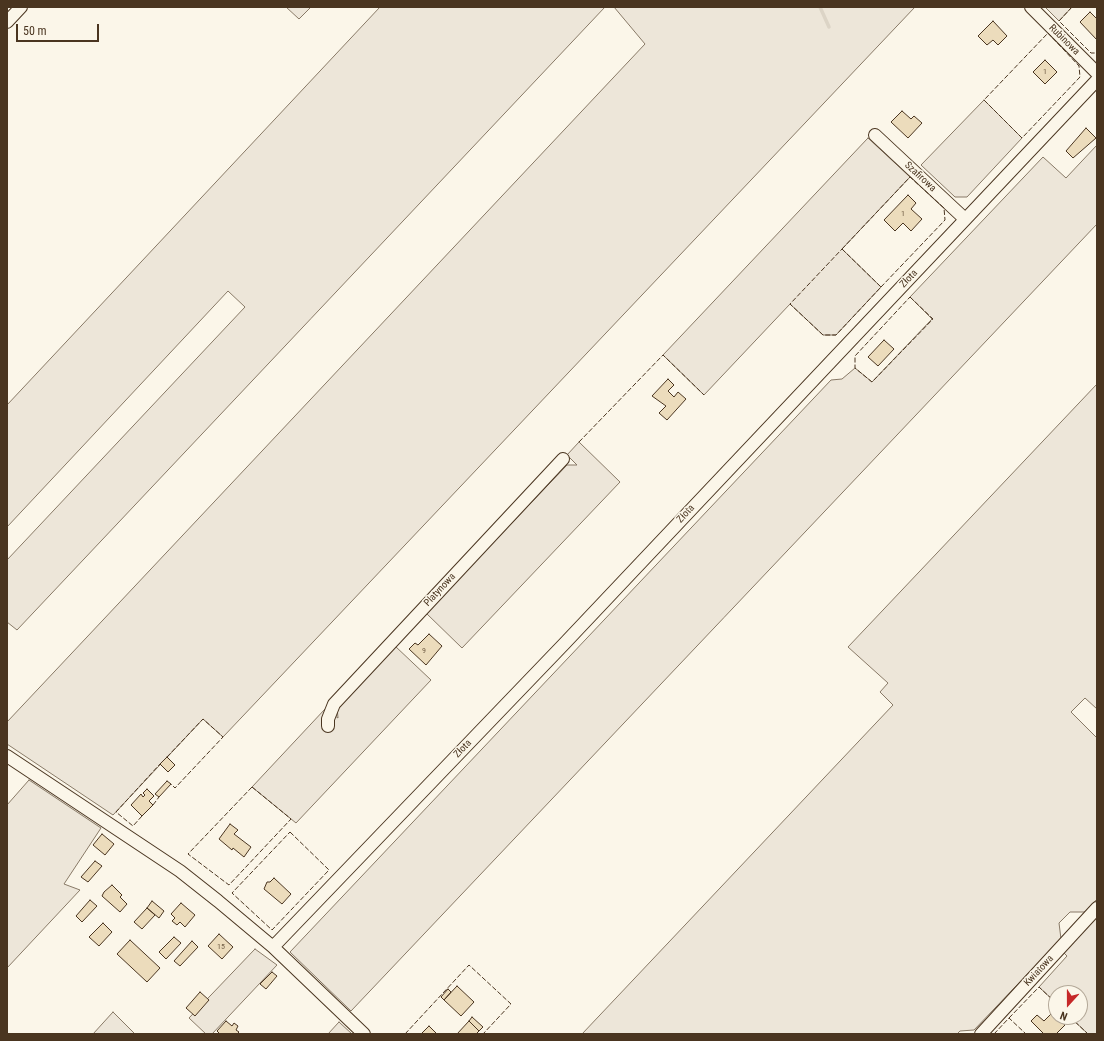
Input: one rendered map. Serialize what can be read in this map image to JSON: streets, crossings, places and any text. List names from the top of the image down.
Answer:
{
  "streets": {
    "street": [
      "Rubinowa",
      "Szafirowa",
      "Złota",
      "Platynowa",
      "Kwiatowa"
    ]
  },
  "crossings": [
    ["Szafirowa", "Złota"]
  ],
  "house_numbers": [
    "1",
    "1",
    "9",
    "15"
  ],
  "scale_bar": "50 m",
  "north": "bottom"
}
